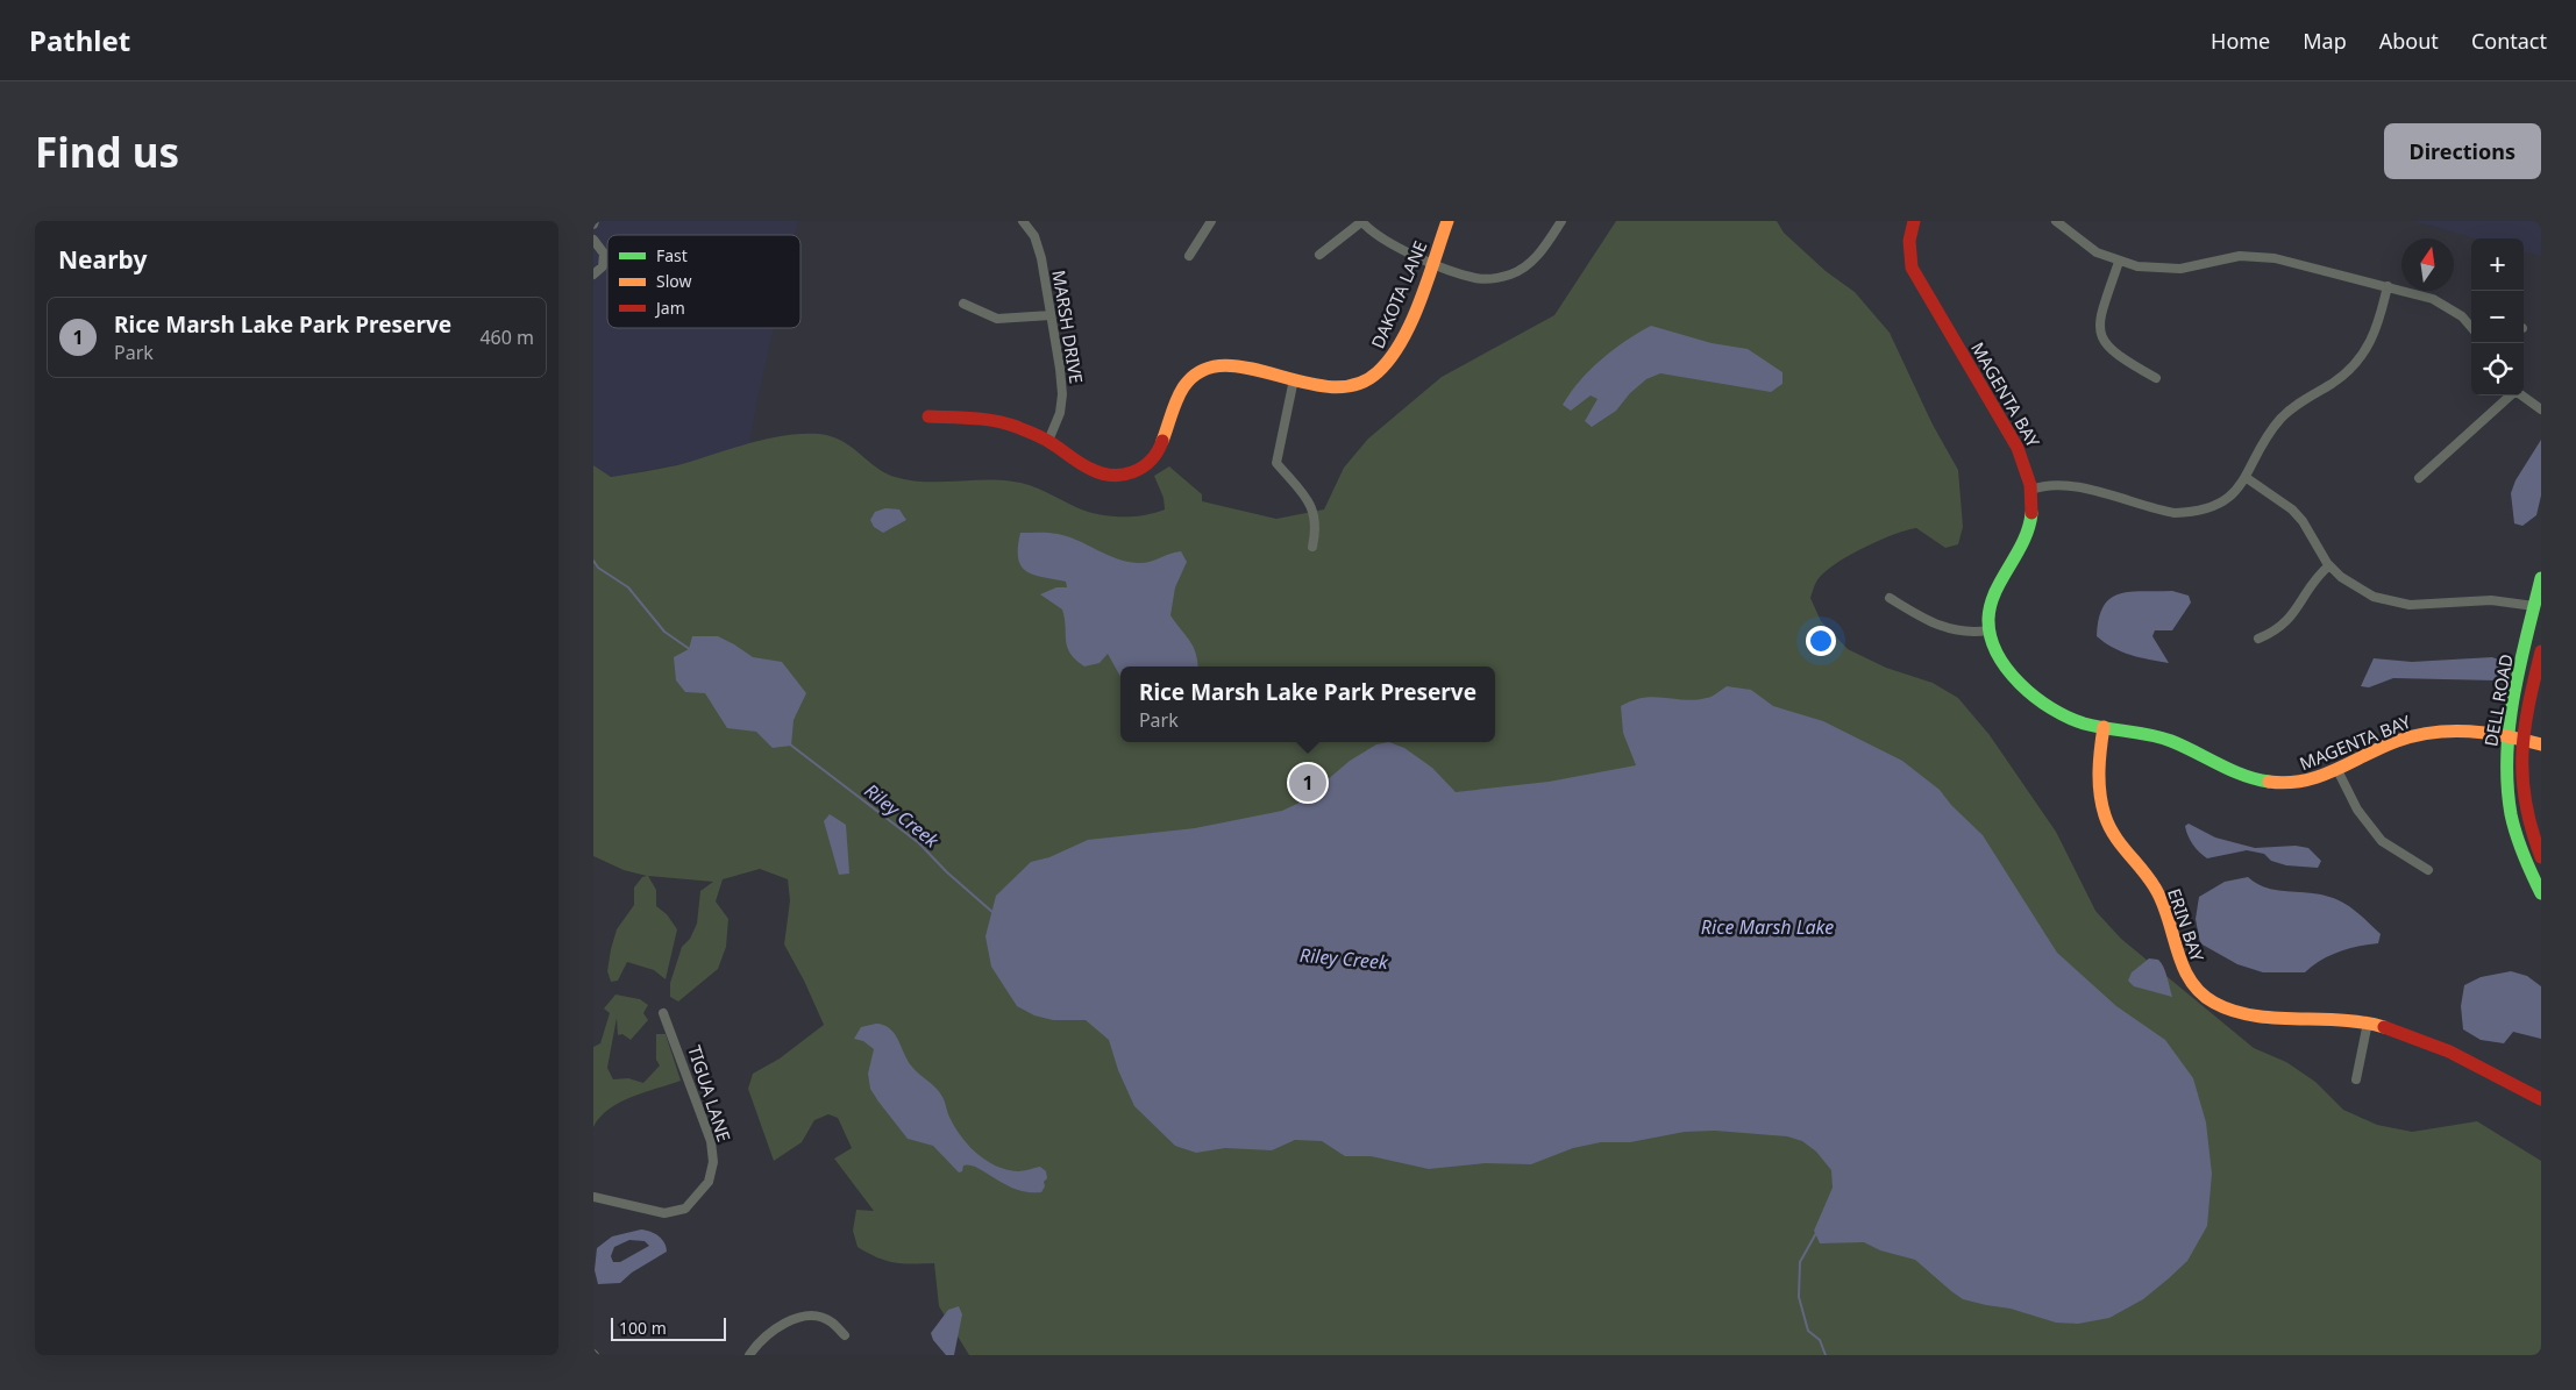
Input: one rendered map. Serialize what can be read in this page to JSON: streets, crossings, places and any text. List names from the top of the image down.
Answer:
{
  "streets": {
    "street": [
      "DAKOTA LANE",
      "MARSH DRIVE",
      "MAGENTA BAY",
      "DELL ROAD",
      "ERIN BAY",
      "TIGUA LANE"
    ]
  },
  "crossings": [
    ["DAKOTA LANE", "MARSH DRIVE"],
    ["MAGENTA BAY", "DELL ROAD"],
    ["MAGENTA BAY", "ERIN BAY"]
  ],
  "water": ["Riley Creek", "Rice Marsh Lake"],
  "legend": ["Fast", "Slow", "Jam"],
  "scale_bar": "100 m",
  "north": "top",
  "page": {
    "header": "Pathlet",
    "nav": [
      "Home",
      "Map",
      "About",
      "Contact"
    ],
    "buttons": "Directions",
    "title": "Find us",
    "heading": "Nearby",
    "map_buttons": ["+", "−"],
    "list": [
      {
        "mark": "1",
        "name": "Rice Marsh Lake Park Preserve",
        "note": "Park",
        "value": "460 m"
      }
    ],
    "popup": ["Rice Marsh Lake Park Preserve", "Park"],
    "pins": "1",
    "scale": "100 m"
  }
}
